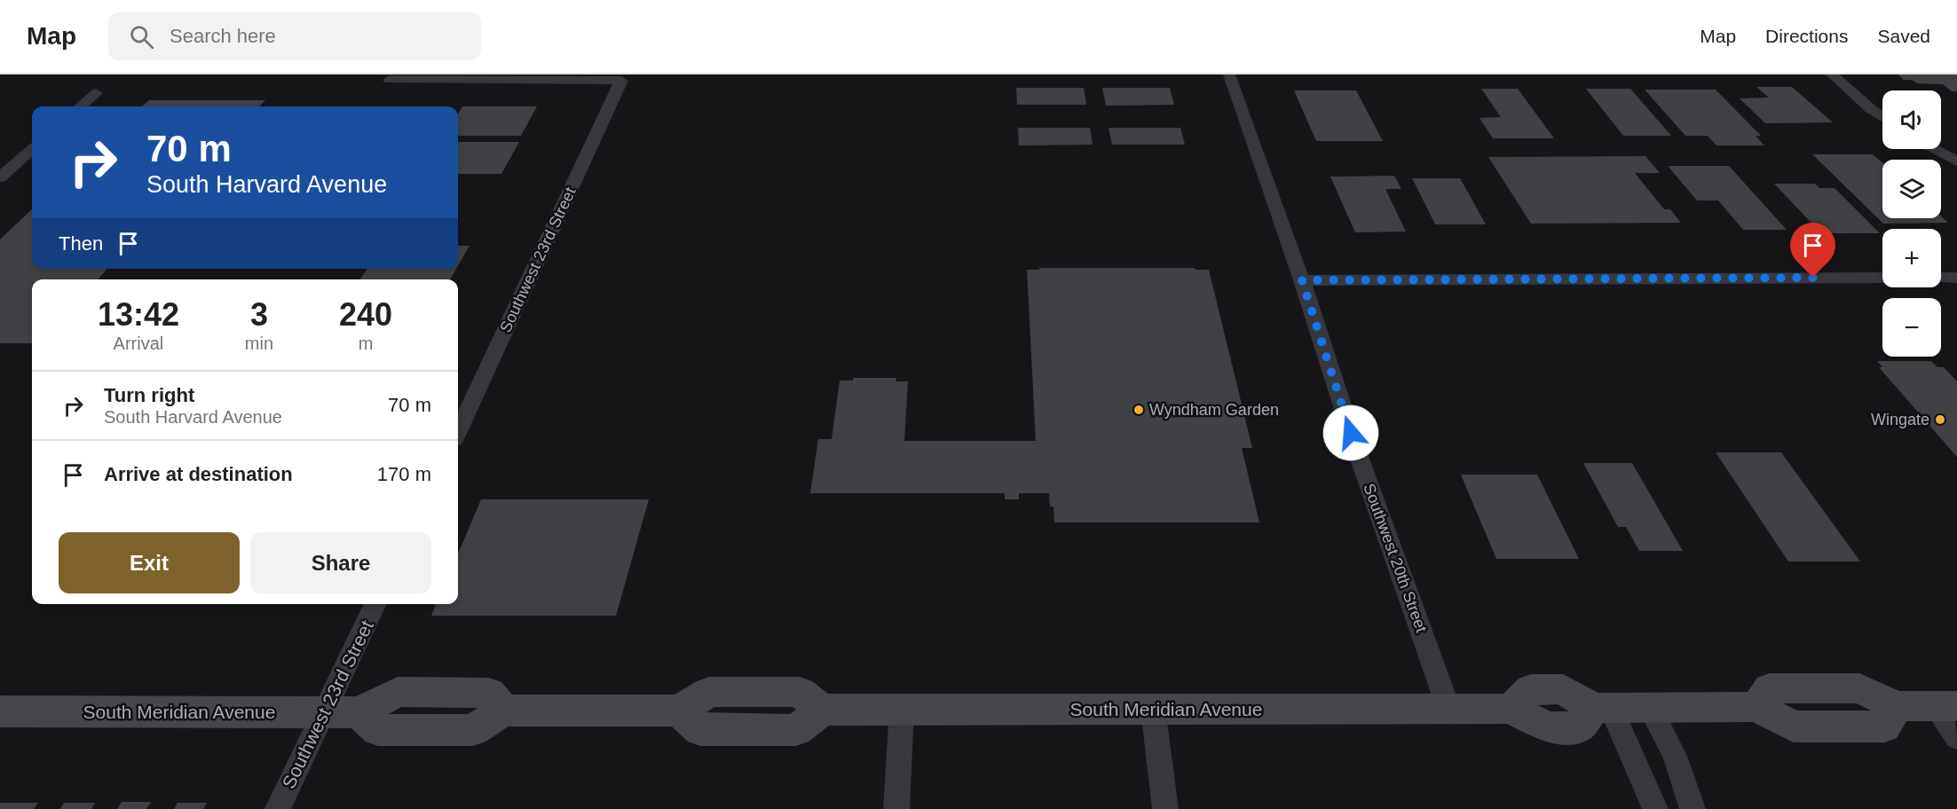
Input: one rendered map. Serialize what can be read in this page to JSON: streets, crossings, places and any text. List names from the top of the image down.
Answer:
{
  "streets": {
    "main road": ["South Meridian Avenue"],
    "street": ["Southwest 23rd Street", "Southwest 20th Street"]
  },
  "crossings": [
    ["Southwest 23rd Street", "South Meridian Avenue"],
    ["Southwest 20th Street", "South Meridian Avenue"]
  ],
  "places": ["Wyndham Garden", "Wingate"],
  "page": {
    "header": "Map",
    "search": "Search here",
    "nav": ["Map", "Directions", "Saved"],
    "map_buttons": ["+", "−"],
    "turn": ["70 m", "South Harvard Avenue"],
    "then": "Then",
    "eta": [
      "13:42",
      "Arrival",
      "3",
      "min",
      "240",
      "m"
    ],
    "list": [
      {
        "name": "Turn right",
        "note": "South Harvard Avenue",
        "value": "70 m"
      },
      {
        "name": "Arrive at destination",
        "value": "170 m"
      }
    ],
    "buttons": ["Exit", "Share"]
  }
}
